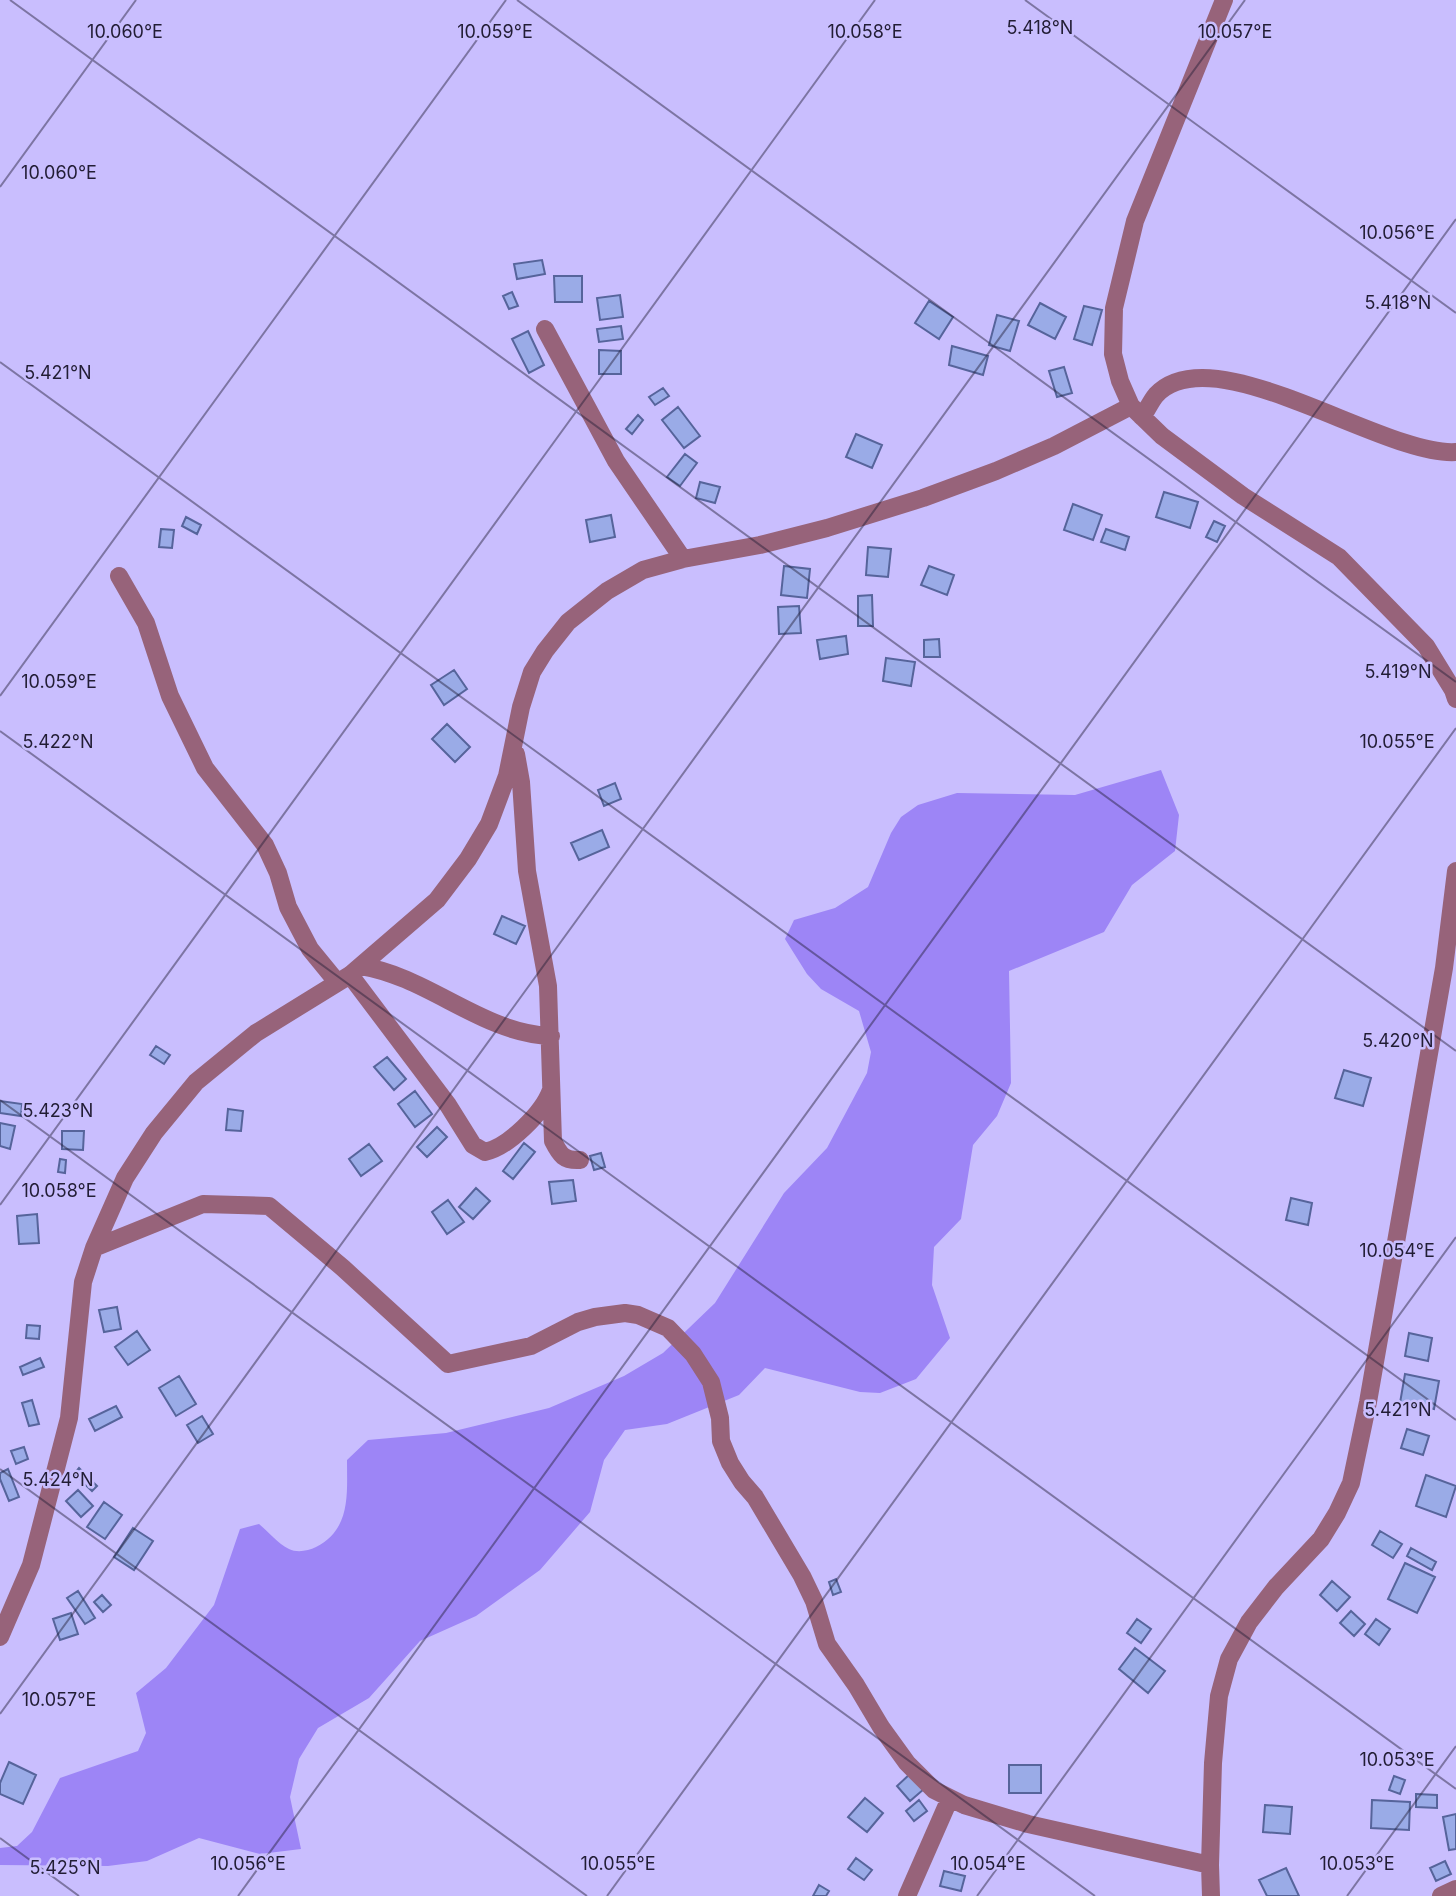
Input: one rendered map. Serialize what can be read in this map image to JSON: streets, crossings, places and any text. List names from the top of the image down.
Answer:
{
  "coordinates": [
    "5.418°N",
    "10.058°E",
    "10.060°E",
    "10.059°E",
    "10.057°E",
    "10.056°E",
    "5.421°N",
    "5.419°N",
    "5.422°N",
    "10.055°E",
    "5.420°N",
    "5.423°N",
    "10.054°E",
    "5.424°N",
    "10.053°E",
    "5.425°N"
  ]
}
